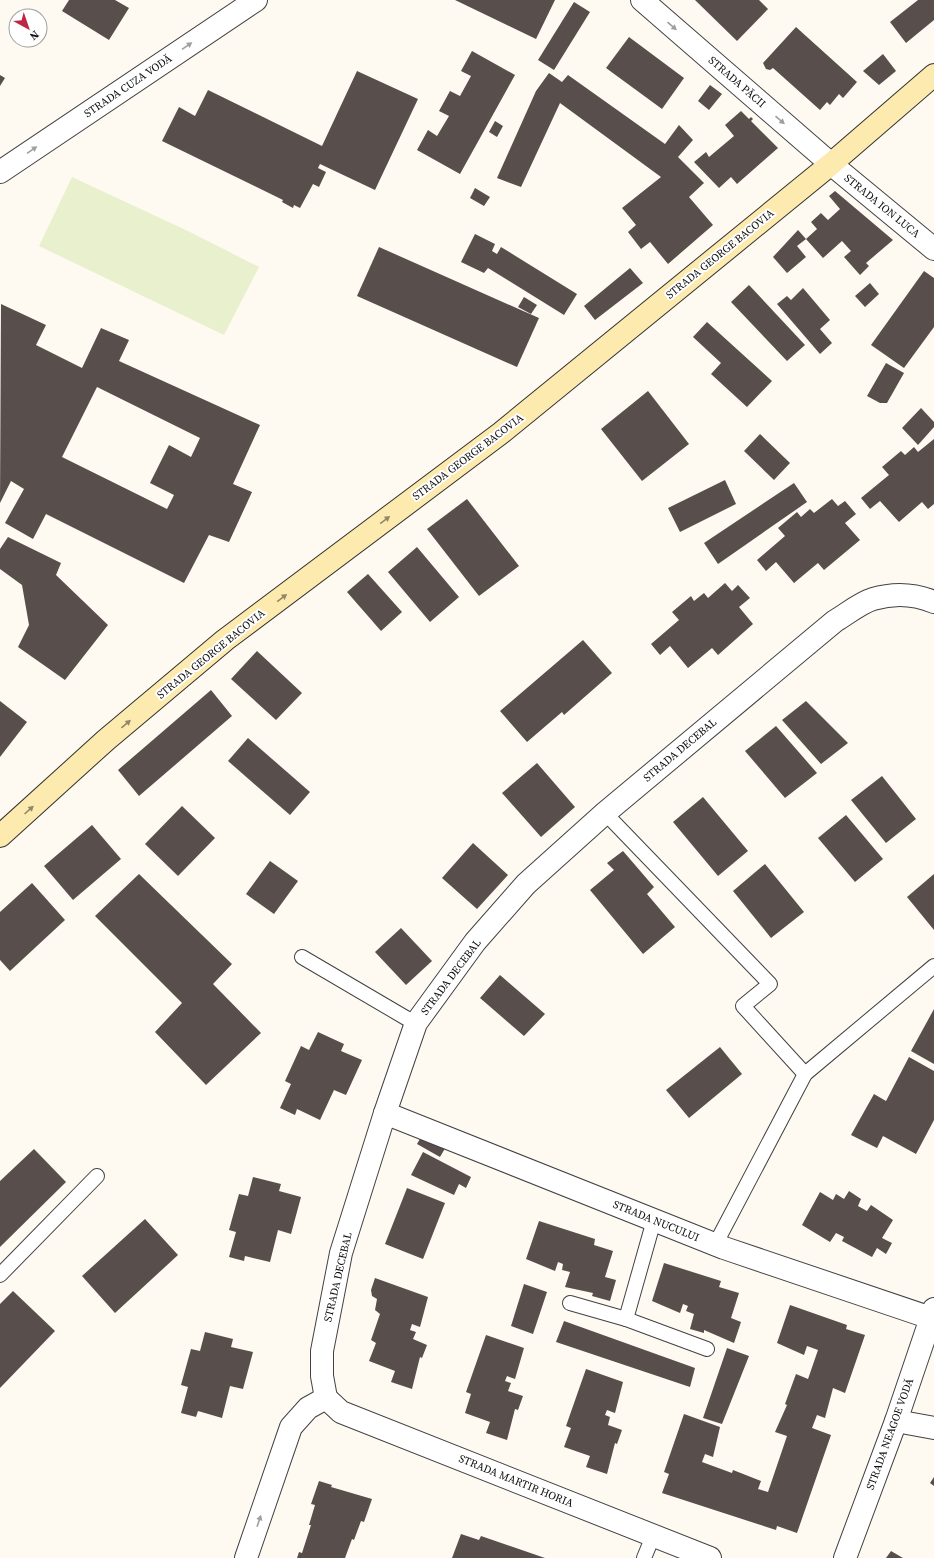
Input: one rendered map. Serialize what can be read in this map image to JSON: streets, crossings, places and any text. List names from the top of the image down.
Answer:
{
  "streets": {
    "street": [
      "STRADA PĂCII",
      "STRADA CUZA VODĂ",
      "STRADA ION LUCA",
      "STRADA GEORGE BACOVIA",
      "STRADA DECEBAL",
      "STRADA NUCULUI",
      "STRADA NEAGOE VODĂ",
      "STRADA MARTIR HORIA"
    ]
  },
  "crossings": [
    ["STRADA PĂCII", "STRADA ION LUCA"],
    ["STRADA PĂCII", "STRADA GEORGE BACOVIA"],
    ["STRADA ION LUCA", "STRADA GEORGE BACOVIA"],
    ["STRADA DECEBAL", "STRADA NUCULUI"],
    ["STRADA DECEBAL", "STRADA MARTIR HORIA"],
    ["STRADA NUCULUI", "STRADA NEAGOE VODĂ"]
  ],
  "one_way": ["STRADA PĂCII", "STRADA CUZA VODĂ", "STRADA GEORGE BACOVIA"],
  "north": "bottom right"
}
